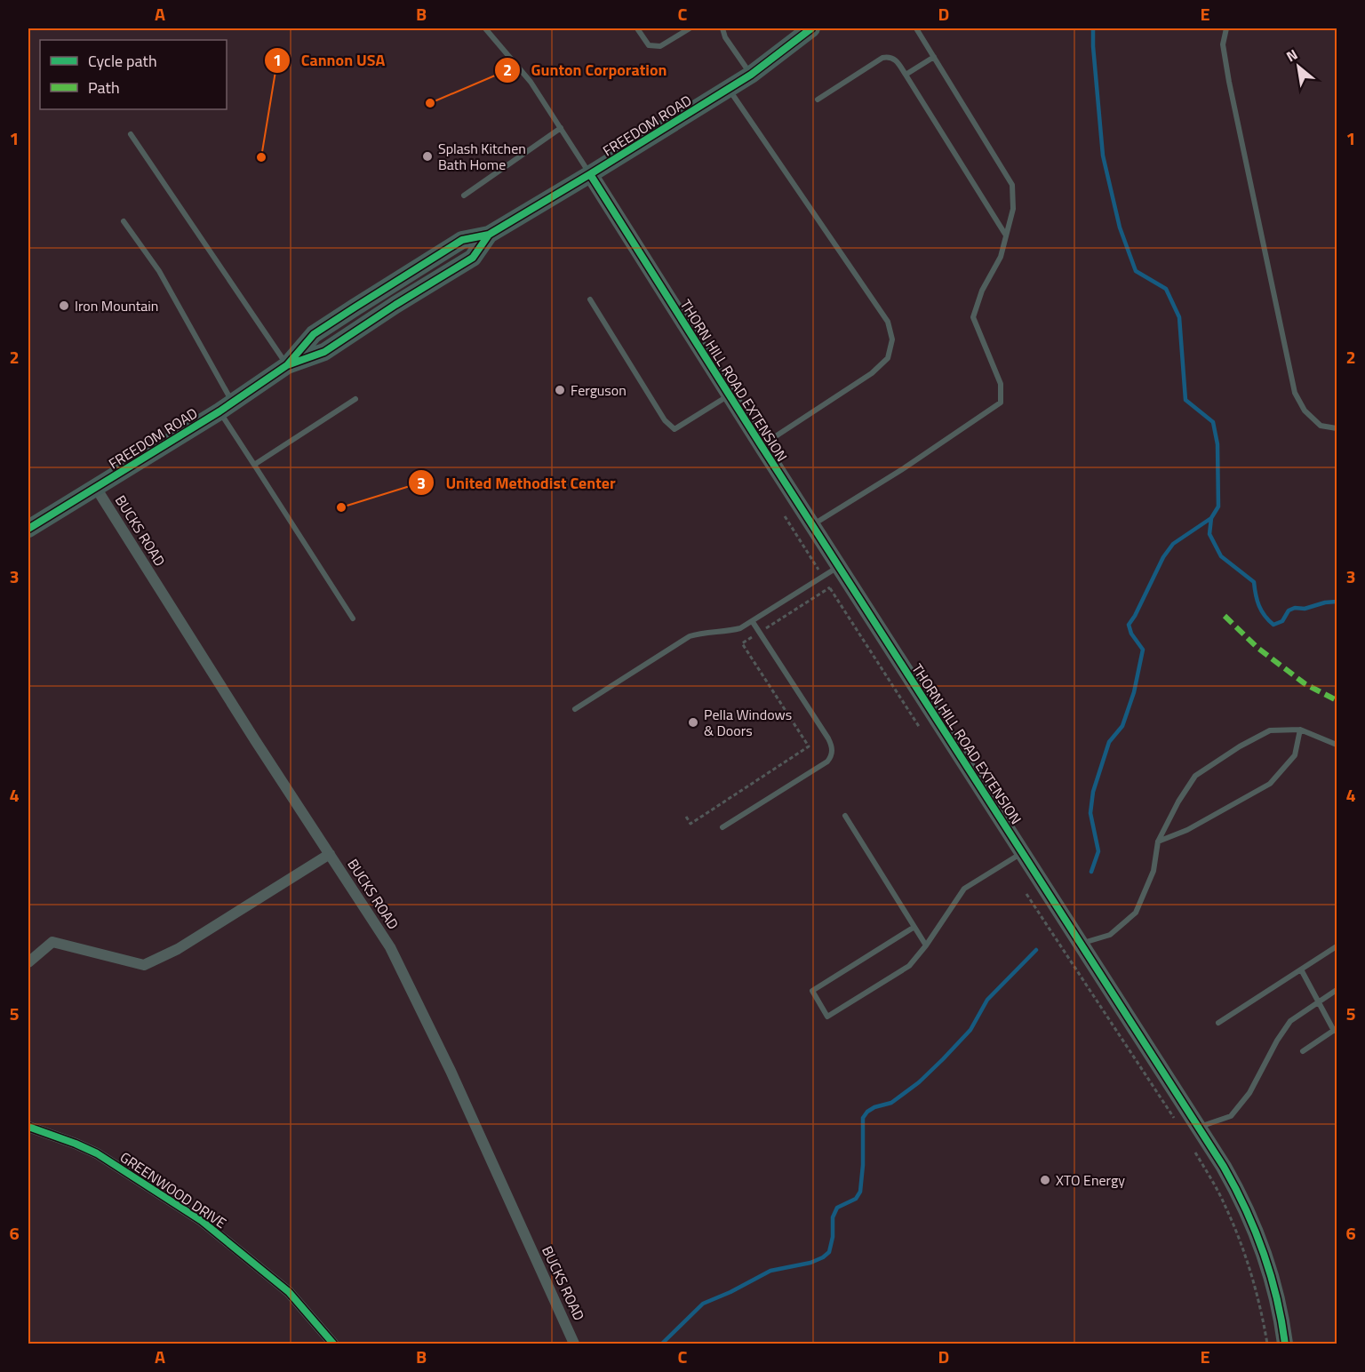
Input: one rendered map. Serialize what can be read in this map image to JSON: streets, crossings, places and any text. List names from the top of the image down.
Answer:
{
  "streets": {
    "main road": ["FREEDOM ROAD"],
    "street": ["THORN HILL ROAD EXTENSION", "BUCKS ROAD", "GREENWOOD DRIVE"]
  },
  "crossings": [
    ["FREEDOM ROAD", "THORN HILL ROAD EXTENSION"],
    ["FREEDOM ROAD", "BUCKS ROAD"]
  ],
  "places": [
    "Gunton Corporation",
    "Splash Kitchen Bath Home",
    "Cannon USA",
    "Iron Mountain",
    "Ferguson",
    "United Methodist Center",
    "Pella Windows & Doors",
    "XTO Energy"
  ],
  "legend": ["Cycle path", "Path"],
  "north": "top left",
  "grid": {
    "columns": [
      "A",
      "B",
      "C",
      "D",
      "E"
    ],
    "rows": [
      "1",
      "2",
      "3",
      "4",
      "5",
      "6"
    ]
  }
}
